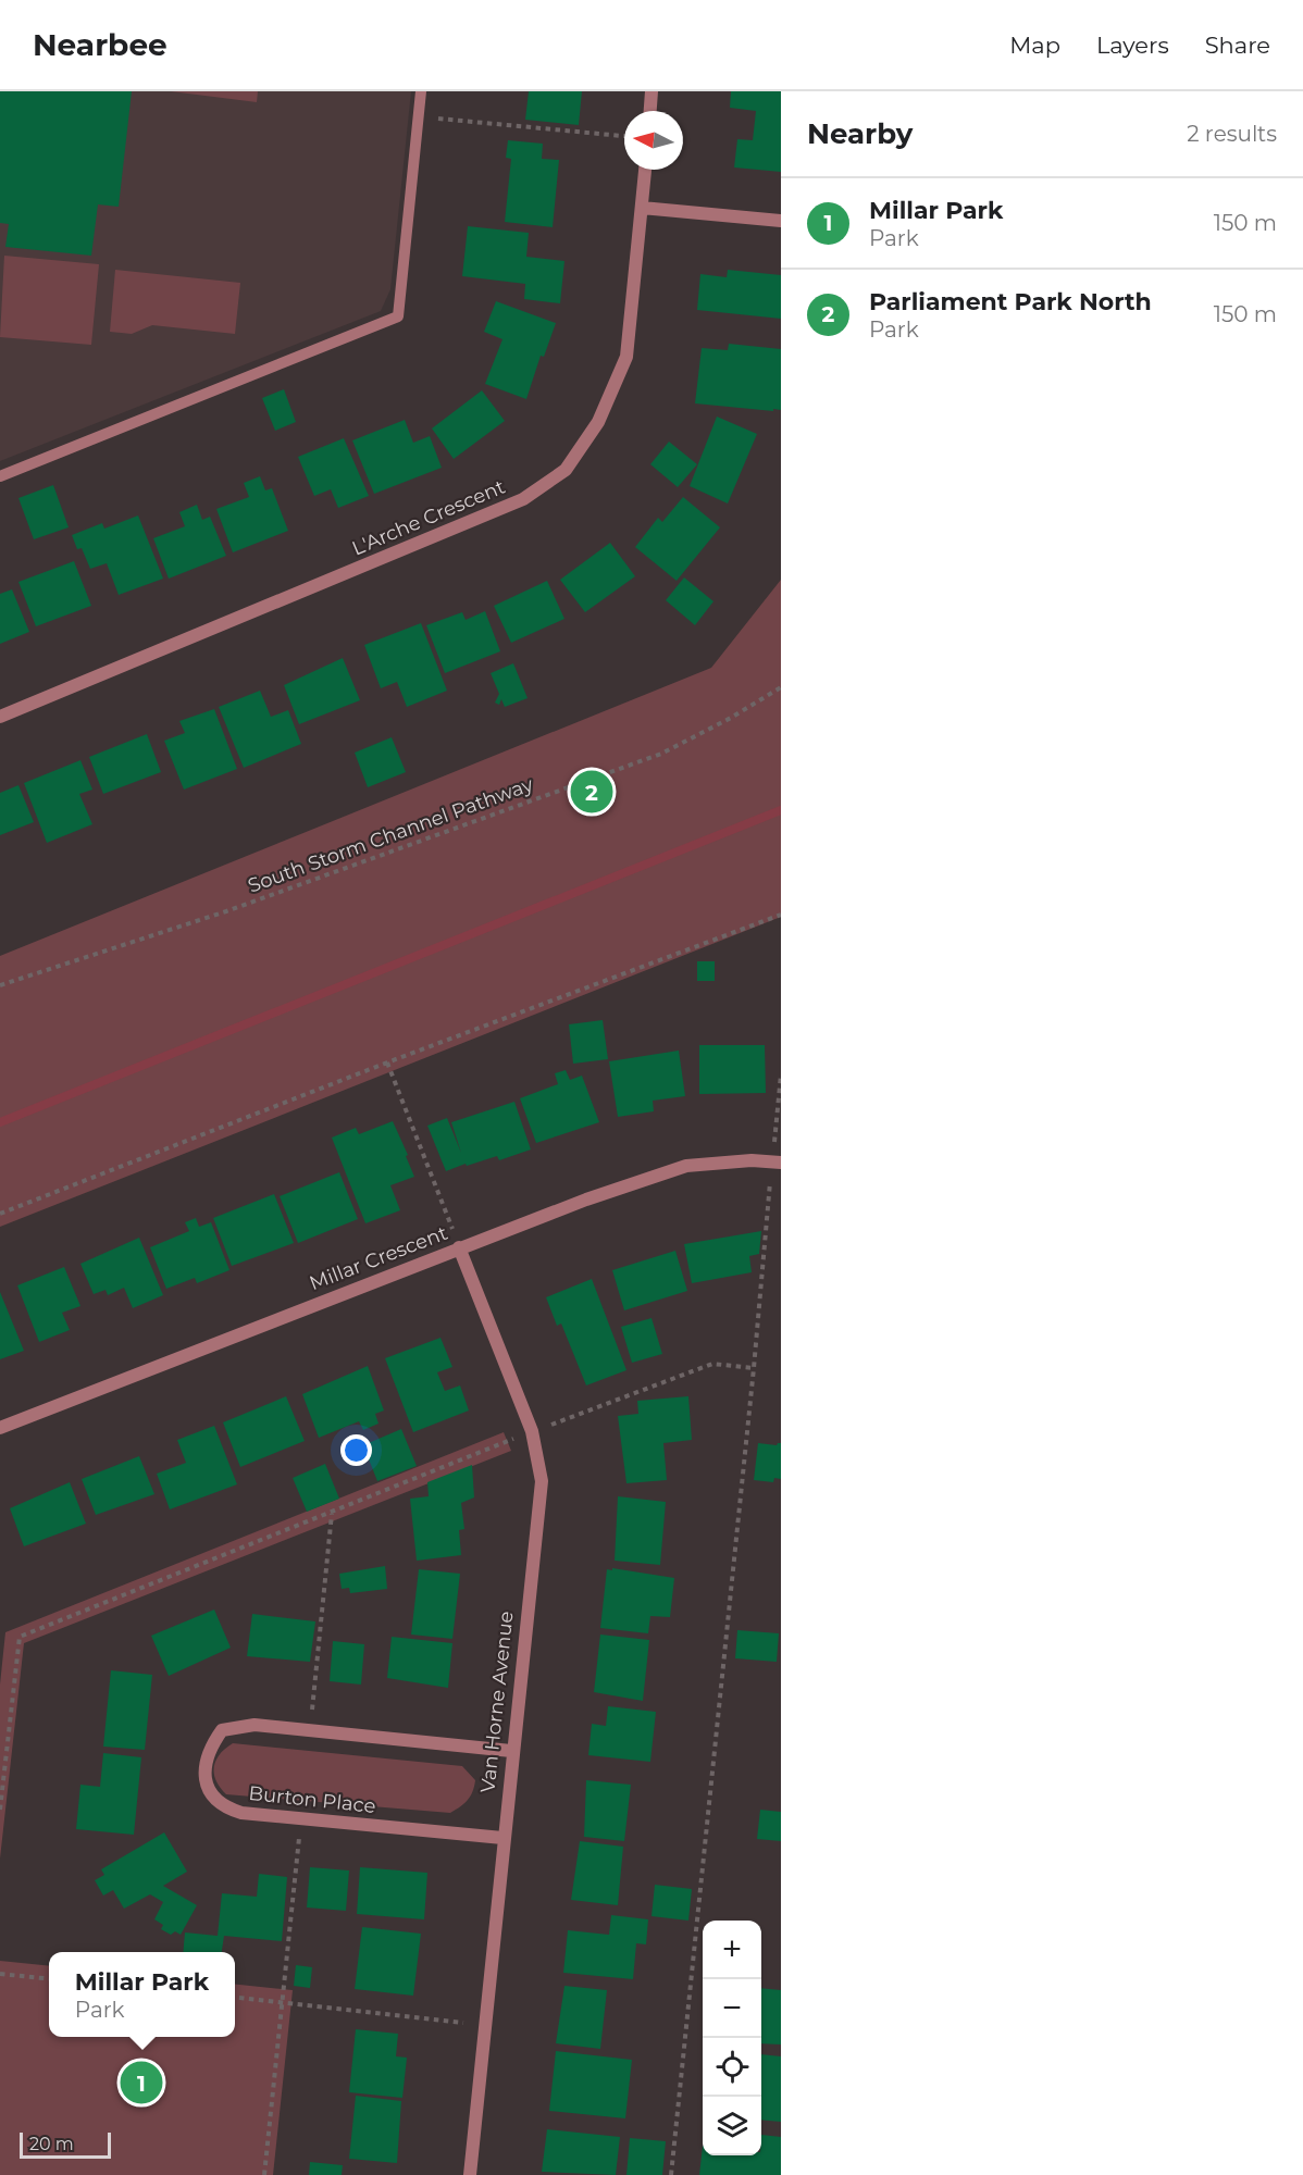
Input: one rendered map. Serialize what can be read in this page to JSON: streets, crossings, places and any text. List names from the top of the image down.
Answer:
{
  "streets": {
    "street": [
      "L'Arche Crescent",
      "Millar Crescent",
      "Van Horne Avenue",
      "Burton Place"
    ],
    "path": ["South Storm Channel Pathway"]
  },
  "crossings": [
    ["Millar Crescent", "Van Horne Avenue"],
    ["Van Horne Avenue", "Burton Place"]
  ],
  "scale_bar": "20 m",
  "north": "left",
  "page": {
    "header": "Nearbee",
    "nav": ["Map", "Layers", "Share"],
    "heading": ["Nearby", "2 results"],
    "list": [
      {
        "mark": "1",
        "name": "Millar Park",
        "note": "Park",
        "value": "150 m"
      },
      {
        "mark": "2",
        "name": "Parliament Park North",
        "note": "Park",
        "value": "150 m"
      }
    ],
    "pins": ["2", "1"],
    "map_buttons": ["+", "−"],
    "popup": ["Millar Park", "Park"],
    "scale": "20 m"
  }
}
